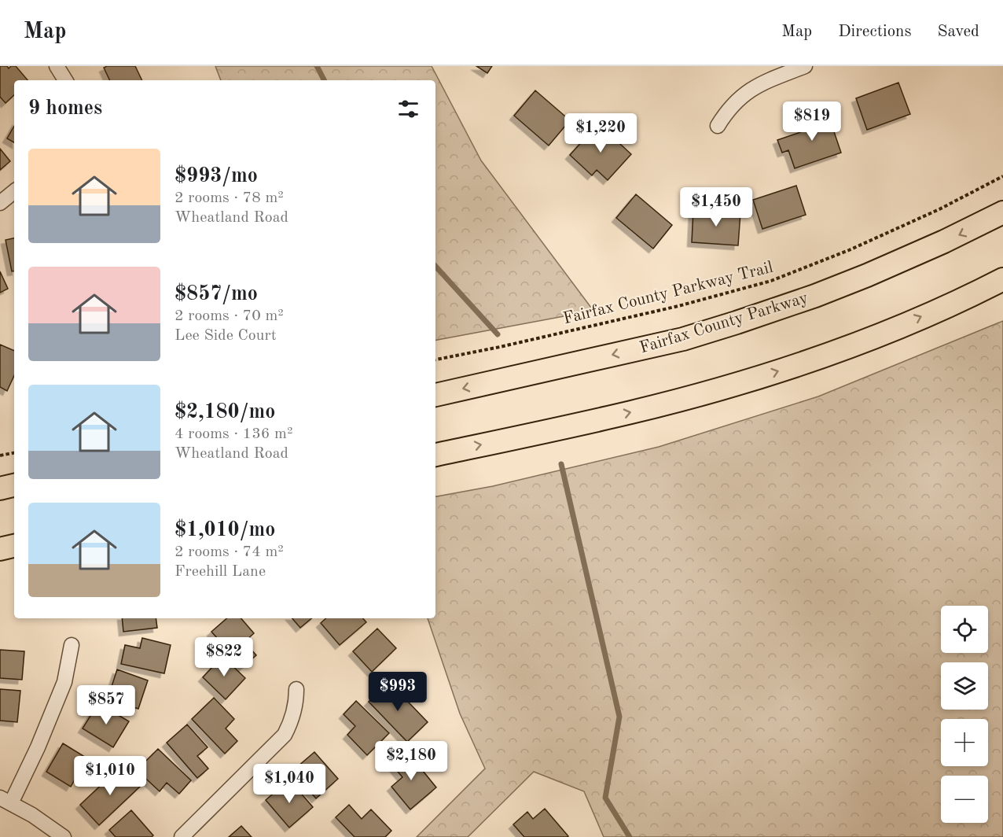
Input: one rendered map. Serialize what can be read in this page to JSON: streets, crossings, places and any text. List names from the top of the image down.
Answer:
{
  "streets": {
    "highway": ["Fairfax County Parkway"],
    "path": ["Fairfax County Parkway Trail"]
  },
  "page": {
    "header": "Map",
    "nav": ["Map", "Directions", "Saved"],
    "heading": "9 homes",
    "price": [
      "$819",
      "$1,220",
      "$1,450",
      "$822",
      "$993",
      "$857",
      "$2,180",
      "$1,010",
      "$1,040"
    ],
    "list": [
      {
        "name": "$993/mo",
        "note": "2 rooms · 78 m² · Wheatland Road"
      },
      {
        "name": "$857/mo",
        "note": "2 rooms · 70 m² · Lee Side Court"
      },
      {
        "name": "$2,180/mo",
        "note": "4 rooms · 136 m² · Wheatland Road"
      },
      {
        "name": "$1,010/mo",
        "note": "2 rooms · 74 m² · Freehill Lane"
      }
    ],
    "map_buttons": ["+", "−"]
  }
}
